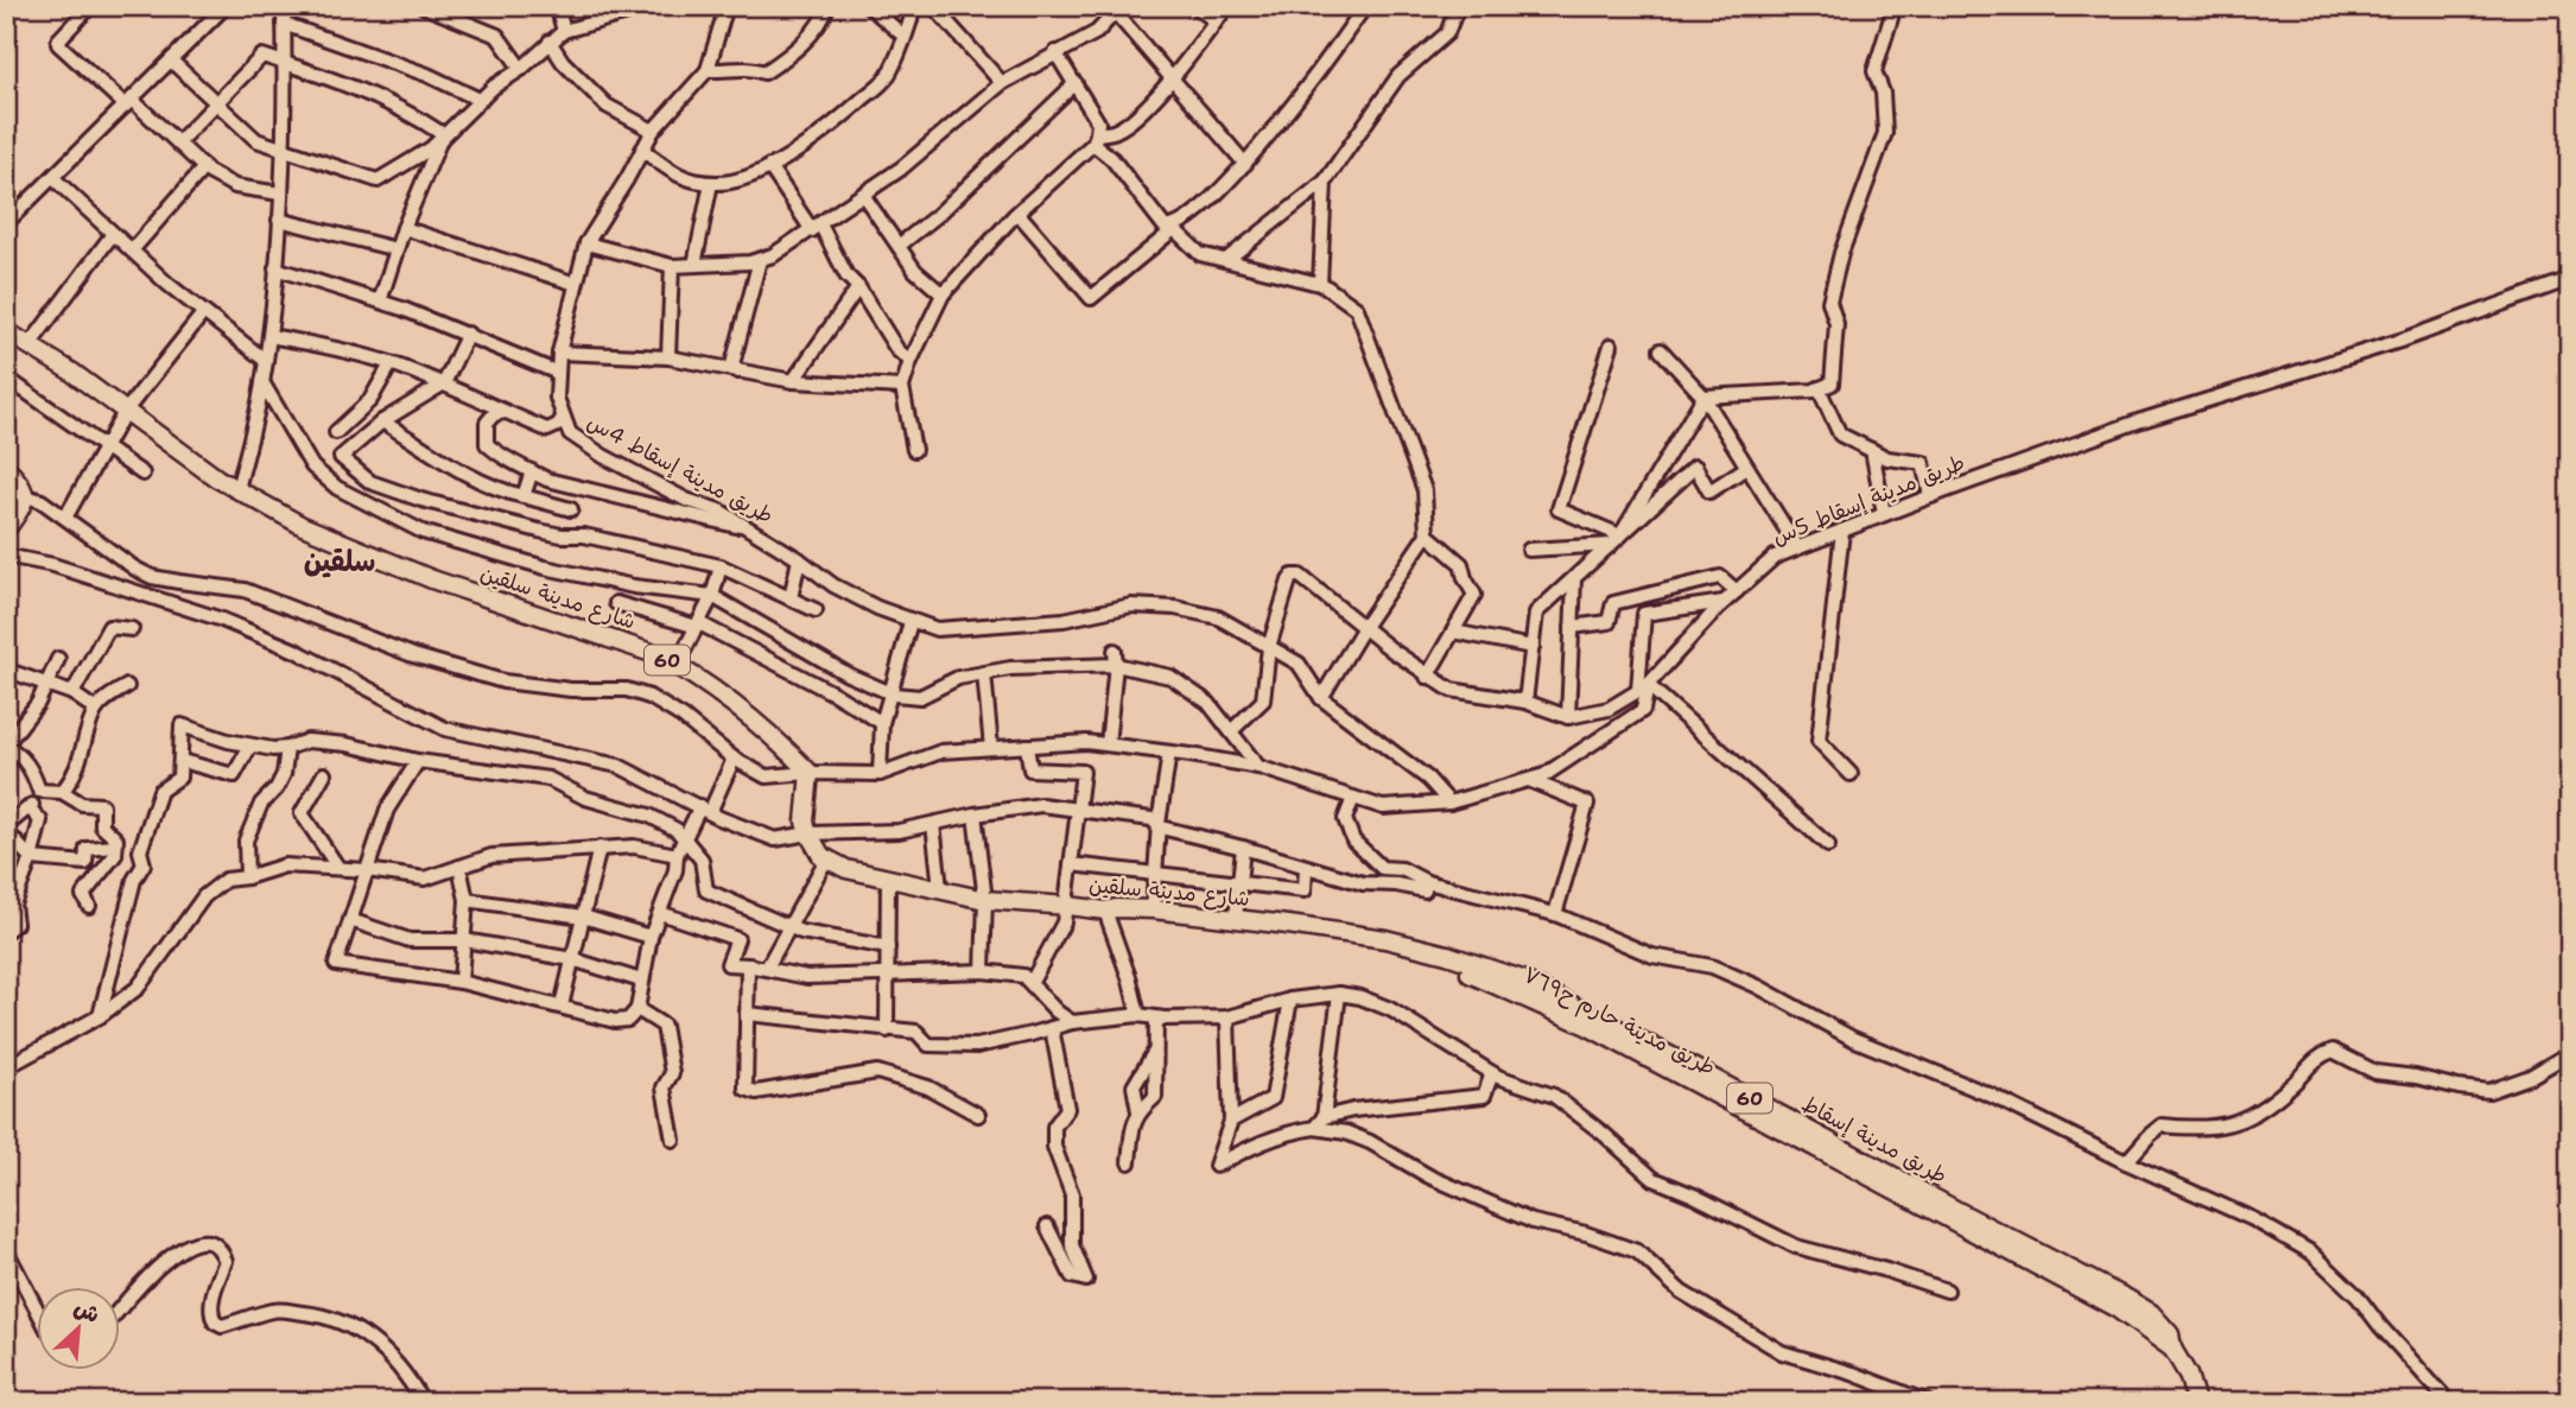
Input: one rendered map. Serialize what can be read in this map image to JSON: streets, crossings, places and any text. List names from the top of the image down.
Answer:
{
  "streets": {
    "main road": ["شارع مدينة سلقين", "60", "طريق مدينة حارم ح٧٦٩"],
    "street": ["طريق مدينة إسقاط 4س", "طريق مدينة إسقاط 5س"]
  },
  "crossings": [
    ["طريق مدينة إسقاط 4س", "طريق مدينة إسقاط 5س"],
    ["طريق مدينة إسقاط 5س", "شارع مدينة سلقين"],
    ["شارع مدينة سلقين", "طريق مدينة حارم ح٧٦٩"]
  ],
  "districts": ["سلقين"],
  "north": "top right"
}
